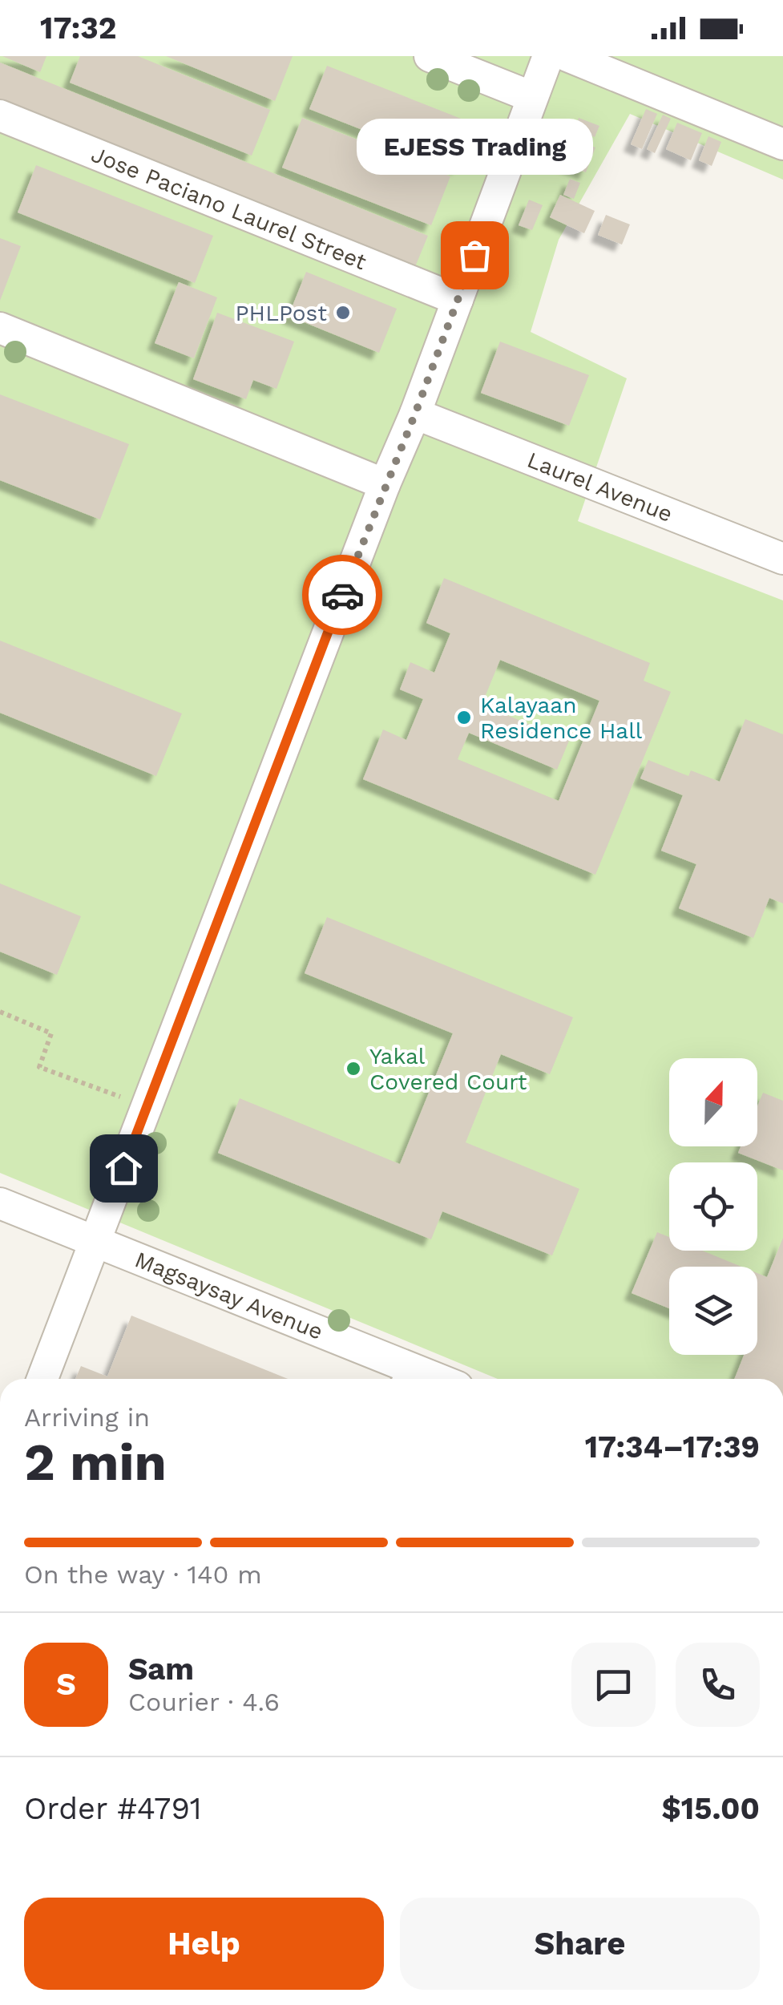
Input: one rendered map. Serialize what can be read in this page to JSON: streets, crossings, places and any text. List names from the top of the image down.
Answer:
{
  "streets": {
    "street": ["Jose Paciano Laurel Street", "Laurel Avenue", "Magsaysay Avenue"]
  },
  "places": [
    "EJESS Trading",
    "PHLPost",
    "Kalayaan Residence Hall",
    "Yakal Covered Court"
  ],
  "north": "top",
  "page": {
    "status": "17:32",
    "bubble": "EJESS Trading",
    "heading": ["2 min", "Arriving in", "17:34–17:39"],
    "panel": [
      "Sam",
      "Courier · 4.6",
      "Order #4791",
      "$15.00"
    ],
    "bar": "On the way · 140 m",
    "round": "S",
    "buttons": ["Help", "Share"]
  }
}
